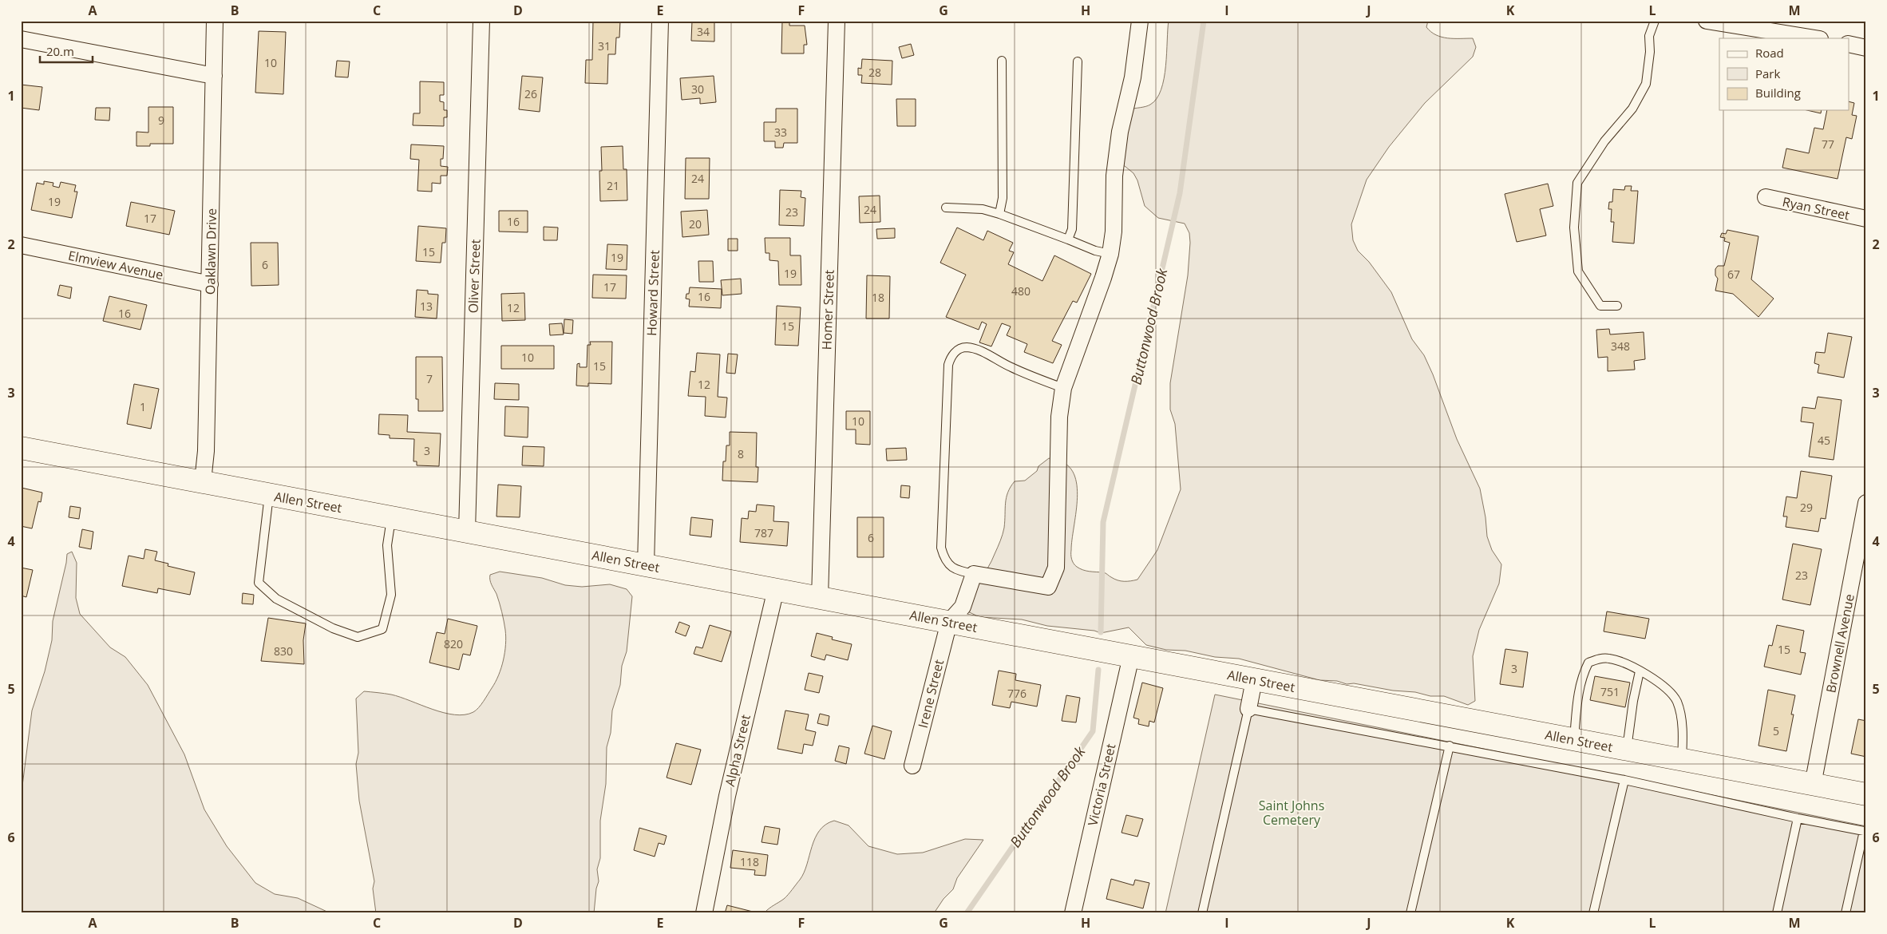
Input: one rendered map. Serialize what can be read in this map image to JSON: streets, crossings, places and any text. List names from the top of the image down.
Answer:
{
  "streets": {
    "street": [
      "Ryan Street",
      "Oaklawn Drive",
      "Elmview Avenue",
      "Oliver Street",
      "Howard Street",
      "Homer Street",
      "Allen Street",
      "Brownell Avenue",
      "Irene Street",
      "Alpha Street",
      "Victoria Street"
    ]
  },
  "crossings": [
    ["Oaklawn Drive", "Elmview Avenue"],
    ["Oaklawn Drive", "Allen Street"],
    ["Oliver Street", "Allen Street"],
    ["Howard Street", "Allen Street"],
    ["Homer Street", "Allen Street"],
    ["Allen Street", "Brownell Avenue"],
    ["Allen Street", "Irene Street"],
    ["Allen Street", "Alpha Street"],
    ["Allen Street", "Victoria Street"]
  ],
  "water": ["Buttonwood Brook"],
  "parks": ["Saint Johns Cemetery"],
  "house_numbers": [
    "34",
    "31",
    "10",
    "28",
    "30",
    "26",
    "9",
    "33",
    "77",
    "24",
    "21",
    "19",
    "24",
    "23",
    "17",
    "16",
    "20",
    "15",
    "19",
    "6",
    "19",
    "67",
    "17",
    "480",
    "16",
    "18",
    "13",
    "12",
    "16",
    "15",
    "348",
    "10",
    "15",
    "7",
    "12",
    "1",
    "10",
    "45",
    "3",
    "8",
    "29",
    "787",
    "6",
    "23",
    "820",
    "15",
    "830",
    "3",
    "751",
    "776",
    "5",
    "118"
  ],
  "legend": ["Road", "Park", "Building"],
  "scale_bar": "20 m",
  "grid": {
    "columns": [
      "A",
      "B",
      "C",
      "D",
      "E",
      "F",
      "G",
      "H",
      "I",
      "J",
      "K",
      "L",
      "M"
    ],
    "rows": [
      "1",
      "2",
      "3",
      "4",
      "5",
      "6"
    ]
  }
}
